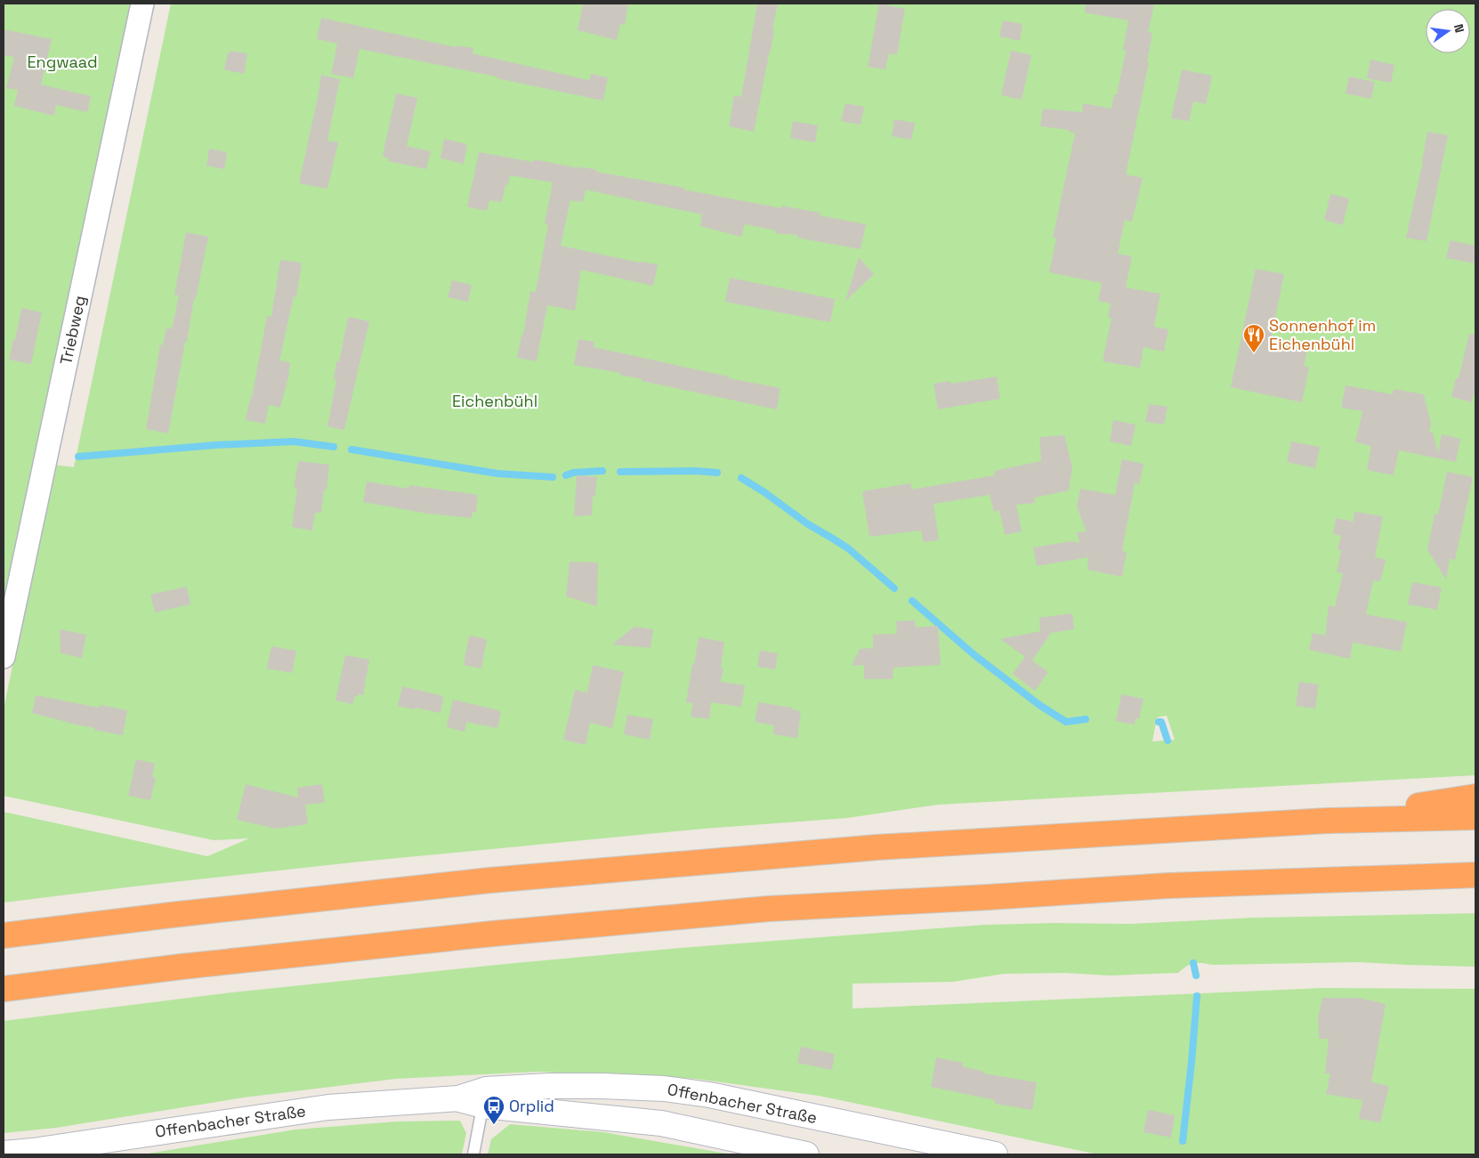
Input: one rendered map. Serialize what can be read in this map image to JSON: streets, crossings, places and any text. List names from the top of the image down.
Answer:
{
  "streets": {
    "main road": ["Offenbacher Straße"],
    "street": ["Triebweg"]
  },
  "parks": ["Engwaad", "Eichenbühl"],
  "places": {
    "restaurant": ["Sonnenhof im Eichenbühl"],
    "bus stop": ["Orplid"]
  },
  "north": "right"
}
